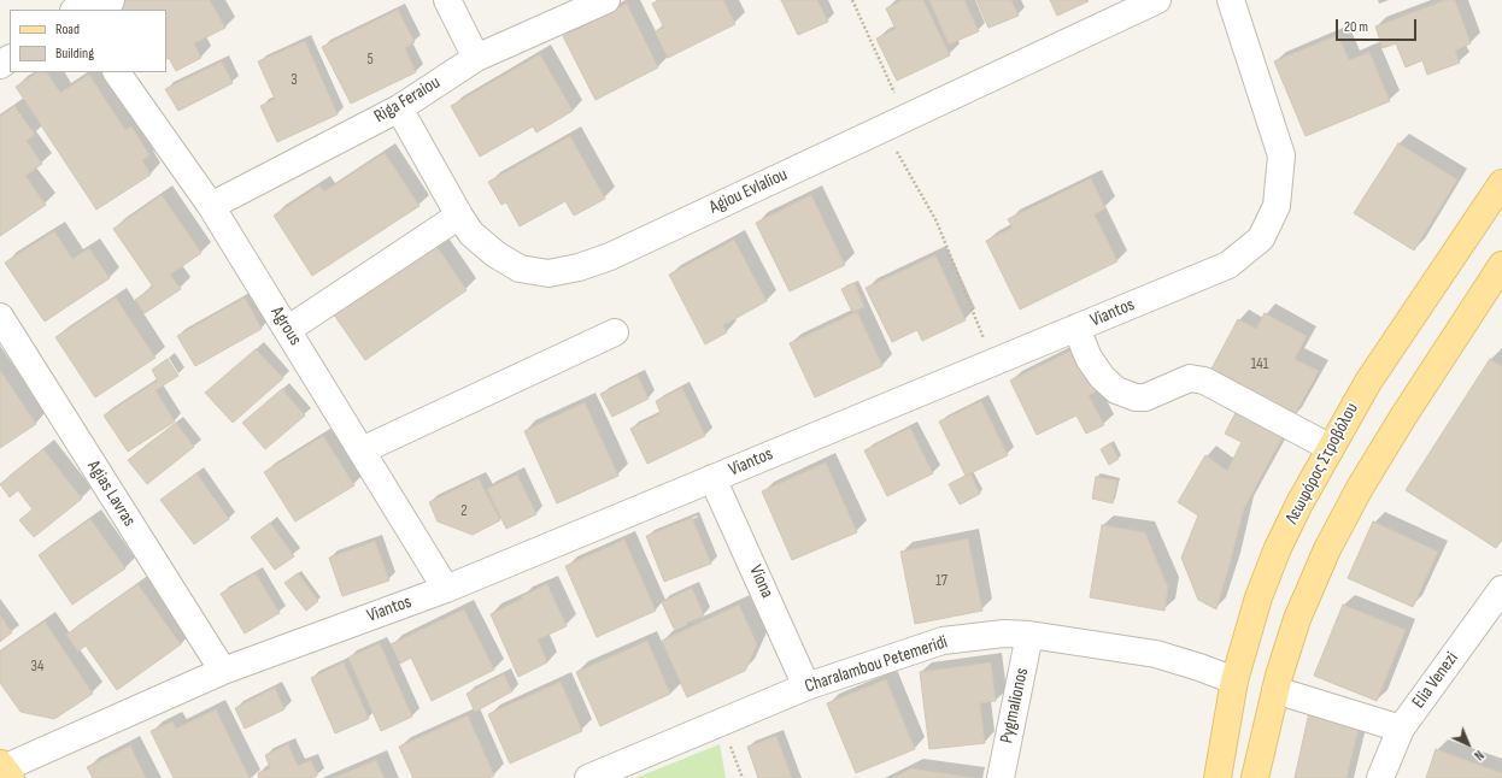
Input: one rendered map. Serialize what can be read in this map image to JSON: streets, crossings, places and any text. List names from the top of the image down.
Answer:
{
  "streets": {
    "main road": ["Λεωφόρος Στροβόλου"],
    "street": [
      "Riga Feraiou",
      "Agiou Evlaliou",
      "Viantos",
      "Agrous",
      "Agias Lavras",
      "Viona",
      "Charalambou Petemeridi",
      "Elia Venezi",
      "Pygmalionos"
    ]
  },
  "crossings": [
    ["Riga Feraiou", "Agiou Evlaliou"],
    ["Riga Feraiou", "Agrous"],
    ["Viantos", "Agrous"],
    ["Viantos", "Agias Lavras"],
    ["Viantos", "Viona"],
    ["Λεωφόρος Στροβόλου", "Charalambou Petemeridi"],
    ["Viona", "Charalambou Petemeridi"],
    ["Charalambou Petemeridi", "Pygmalionos"]
  ],
  "house_numbers": [
    "5",
    "3",
    "141",
    "2",
    "17",
    "34"
  ],
  "legend": ["Road", "Building"],
  "scale_bar": "20 m",
  "north": "bottom right"
}
